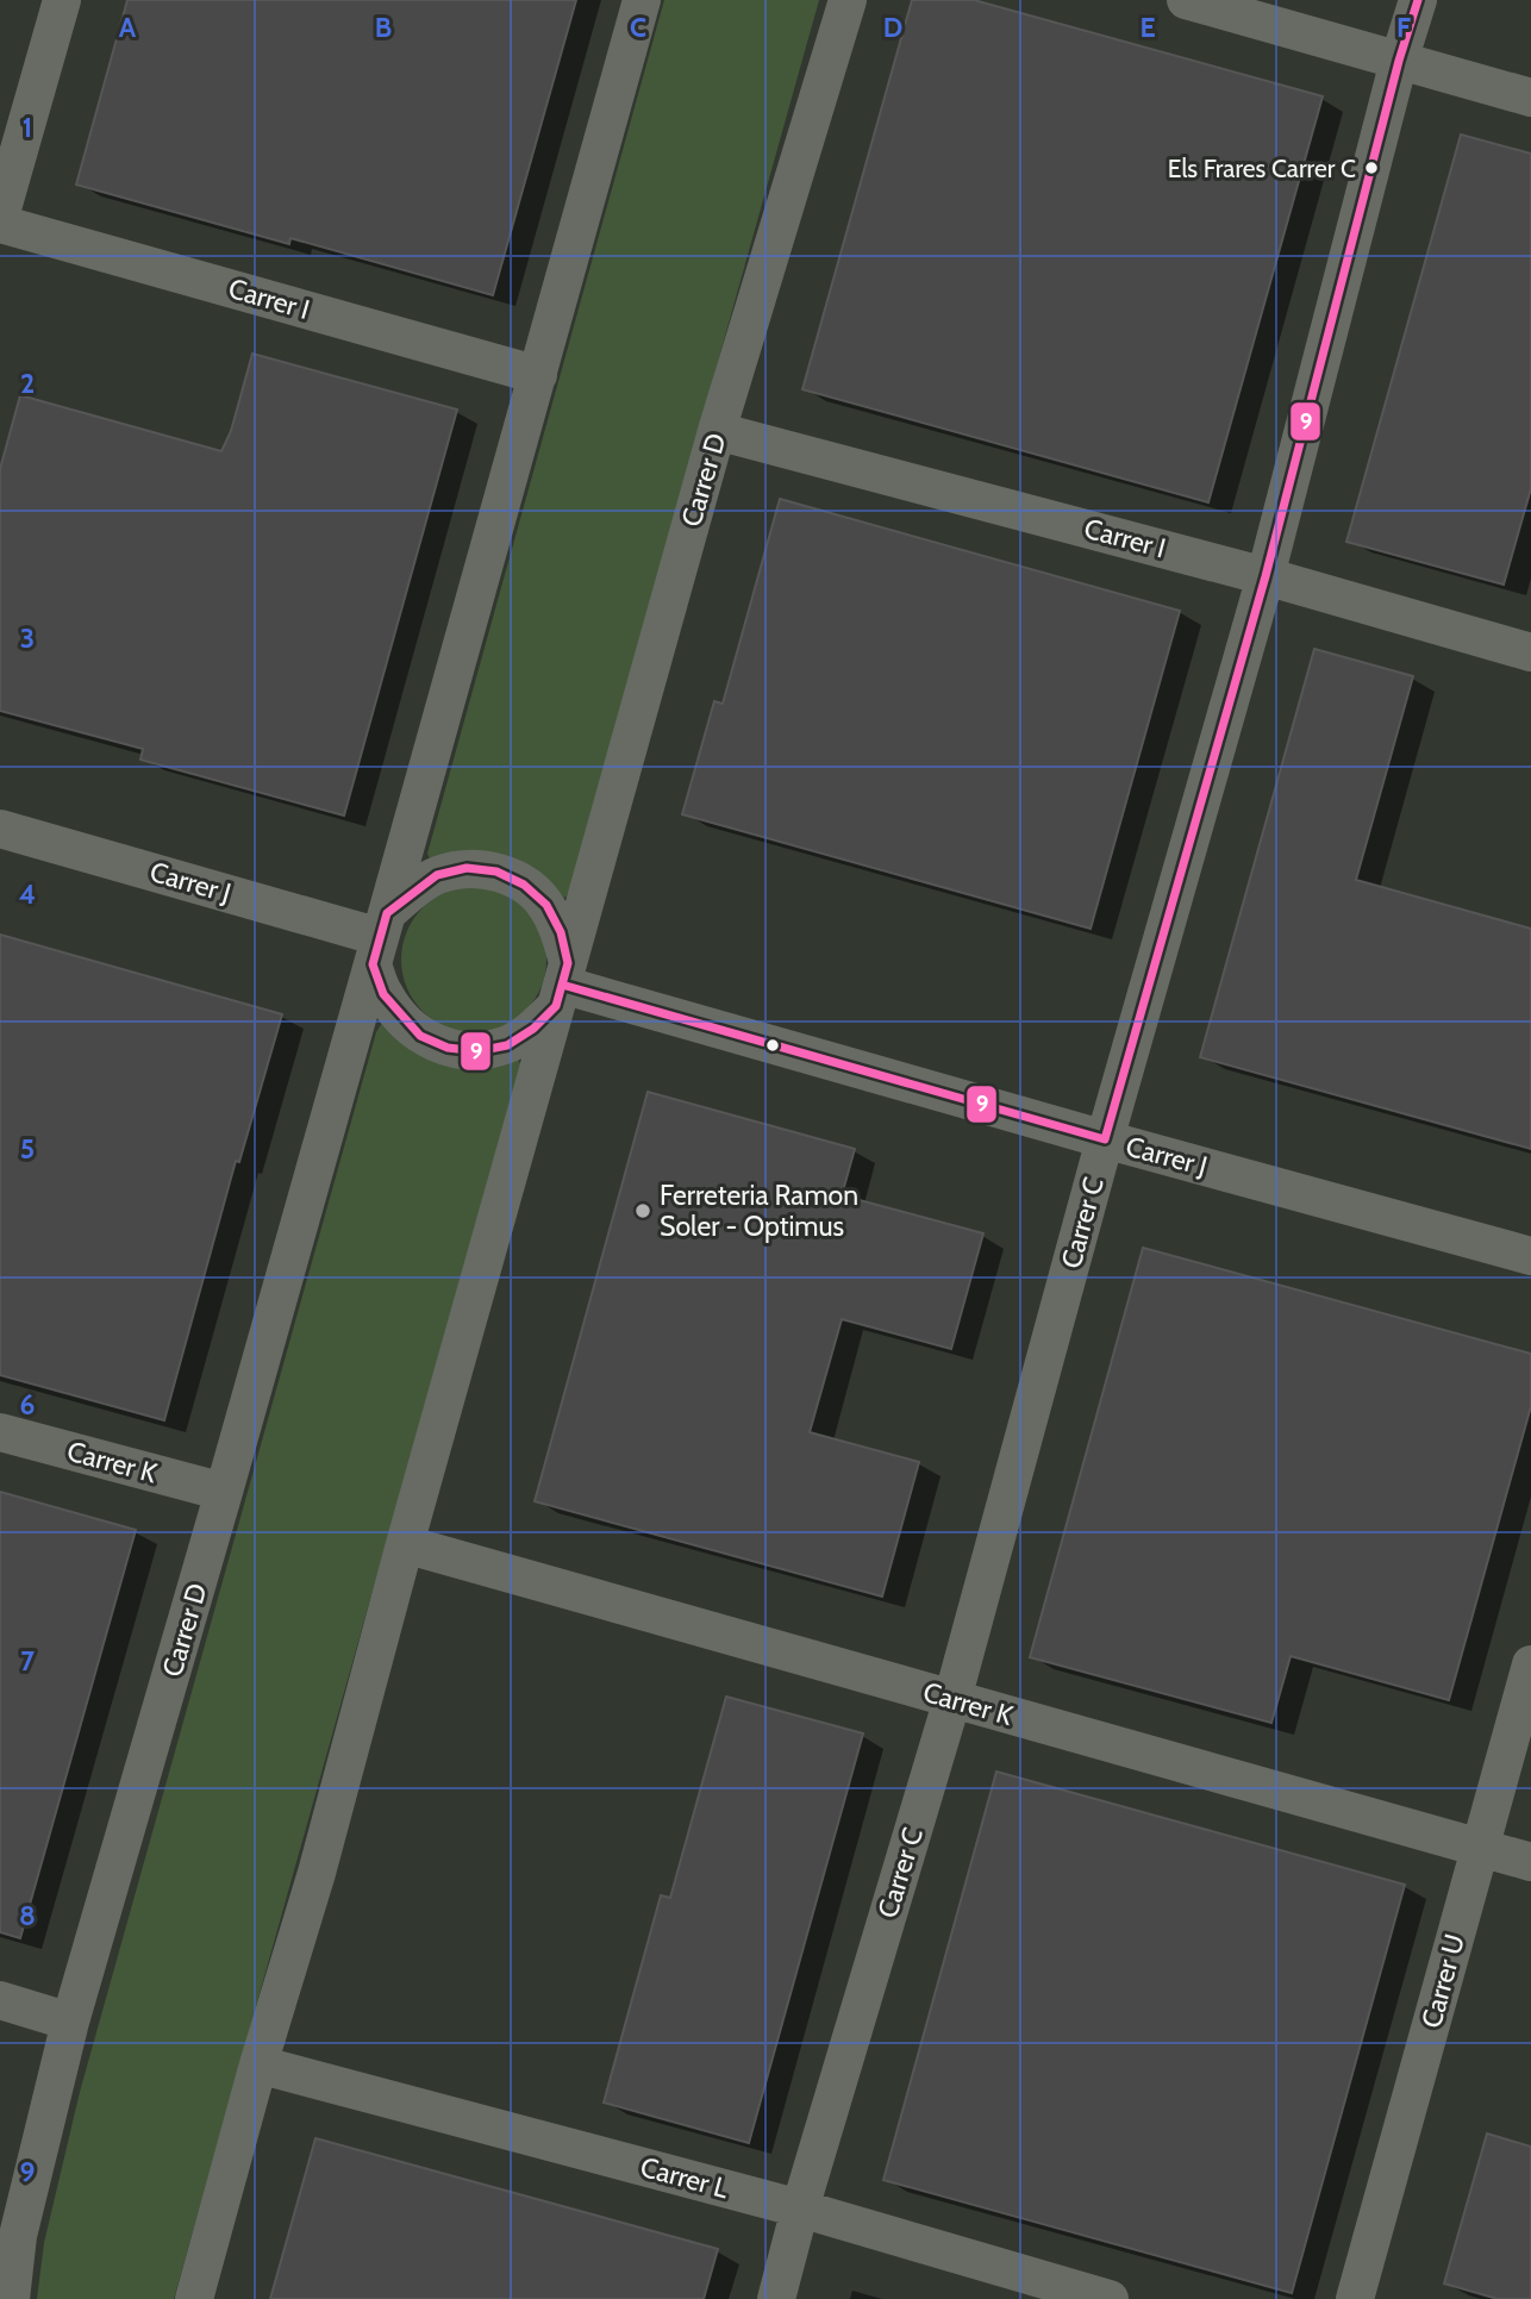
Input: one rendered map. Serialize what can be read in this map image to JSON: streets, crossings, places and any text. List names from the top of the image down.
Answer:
{
  "streets": {
    "street": [
      "Carrer I",
      "Carrer D",
      "Carrer J",
      "Carrer C",
      "Carrer K",
      "Carrer U",
      "Carrer L"
    ]
  },
  "crossings": [
    ["Carrer I", "Carrer D"],
    ["Carrer I", "Carrer C"],
    ["Carrer D", "Carrer J"],
    ["Carrer D", "Carrer K"],
    ["Carrer D", "Carrer L"],
    ["Carrer J", "Carrer C"],
    ["Carrer C", "Carrer K"],
    ["Carrer C", "Carrer L"],
    ["Carrer K", "Carrer U"]
  ],
  "places": ["Els Frares Carrer C", "Ferreteria Ramon Soler - Optimus"],
  "lines": ["transit line 9"],
  "grid": {
    "columns": [
      "A",
      "B",
      "C",
      "D",
      "E",
      "F"
    ],
    "rows": [
      "1",
      "2",
      "3",
      "4",
      "5",
      "6",
      "7",
      "8",
      "9"
    ]
  }
}
